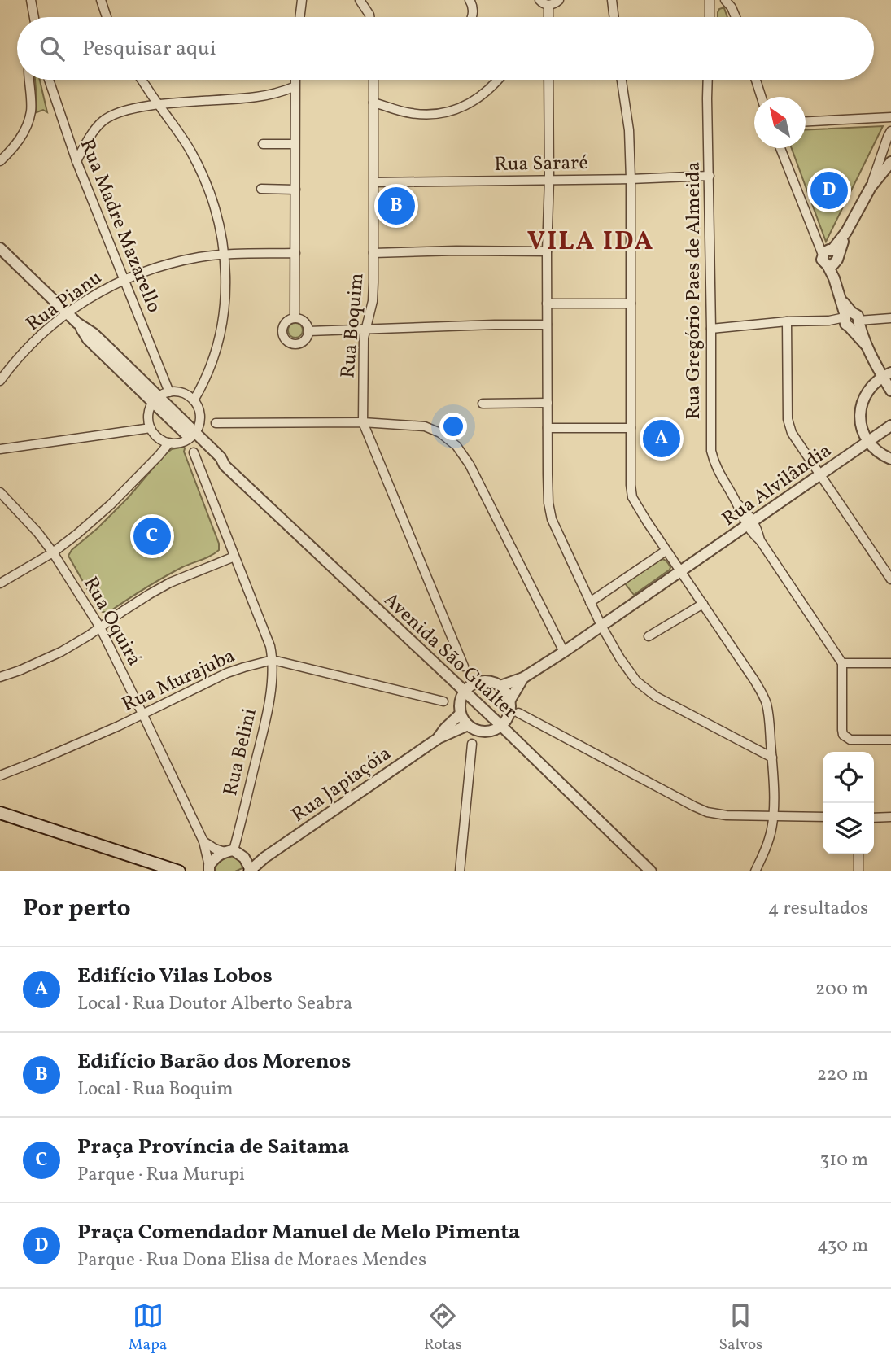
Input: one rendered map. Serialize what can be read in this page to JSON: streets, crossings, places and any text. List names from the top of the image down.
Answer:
{
  "streets": {
    "street": [
      "Rua Sararé",
      "Rua Madre Mazarello",
      "Rua Gregório Paes de Almeida",
      "Rua Pianu",
      "Rua Boquim",
      "Rua Alvilândia",
      "Rua Oquirá",
      "Avenida São Gualter",
      "Rua Murajuba",
      "Rua Belini",
      "Rua Japiaçóia"
    ]
  },
  "crossings": [
    ["Rua Sararé", "Rua Gregório Paes de Almeida"],
    ["Rua Sararé", "Rua Boquim"],
    ["Rua Madre Mazarello", "Rua Pianu"],
    ["Rua Gregório Paes de Almeida", "Rua Alvilândia"],
    ["Rua Pianu", "Avenida São Gualter"],
    ["Rua Oquirá", "Rua Murajuba"],
    ["Rua Murajuba", "Rua Belini"]
  ],
  "districts": ["VILA IDA"],
  "north": "top left",
  "page": {
    "search": "Pesquisar aqui",
    "pins": [
      "D",
      "B",
      "A",
      "C"
    ],
    "heading": ["Por perto", "4 resultados"],
    "list": [
      {
        "mark": "A",
        "name": "Edifício Vilas Lobos",
        "note": "Local · Rua Doutor Alberto Seabra",
        "value": "200 m"
      },
      {
        "mark": "B",
        "name": "Edifício Barão dos Morenos",
        "note": "Local · Rua Boquim",
        "value": "220 m"
      },
      {
        "mark": "C",
        "name": "Praça Província de Saitama",
        "note": "Parque · Rua Murupi",
        "value": "310 m"
      },
      {
        "mark": "D",
        "name": "Praça Comendador Manuel de Melo Pimenta",
        "note": "Parque · Rua Dona Elisa de Moraes Mendes",
        "value": "430 m"
      }
    ],
    "nav": ["Mapa", "Rotas", "Salvos"]
  }
}
